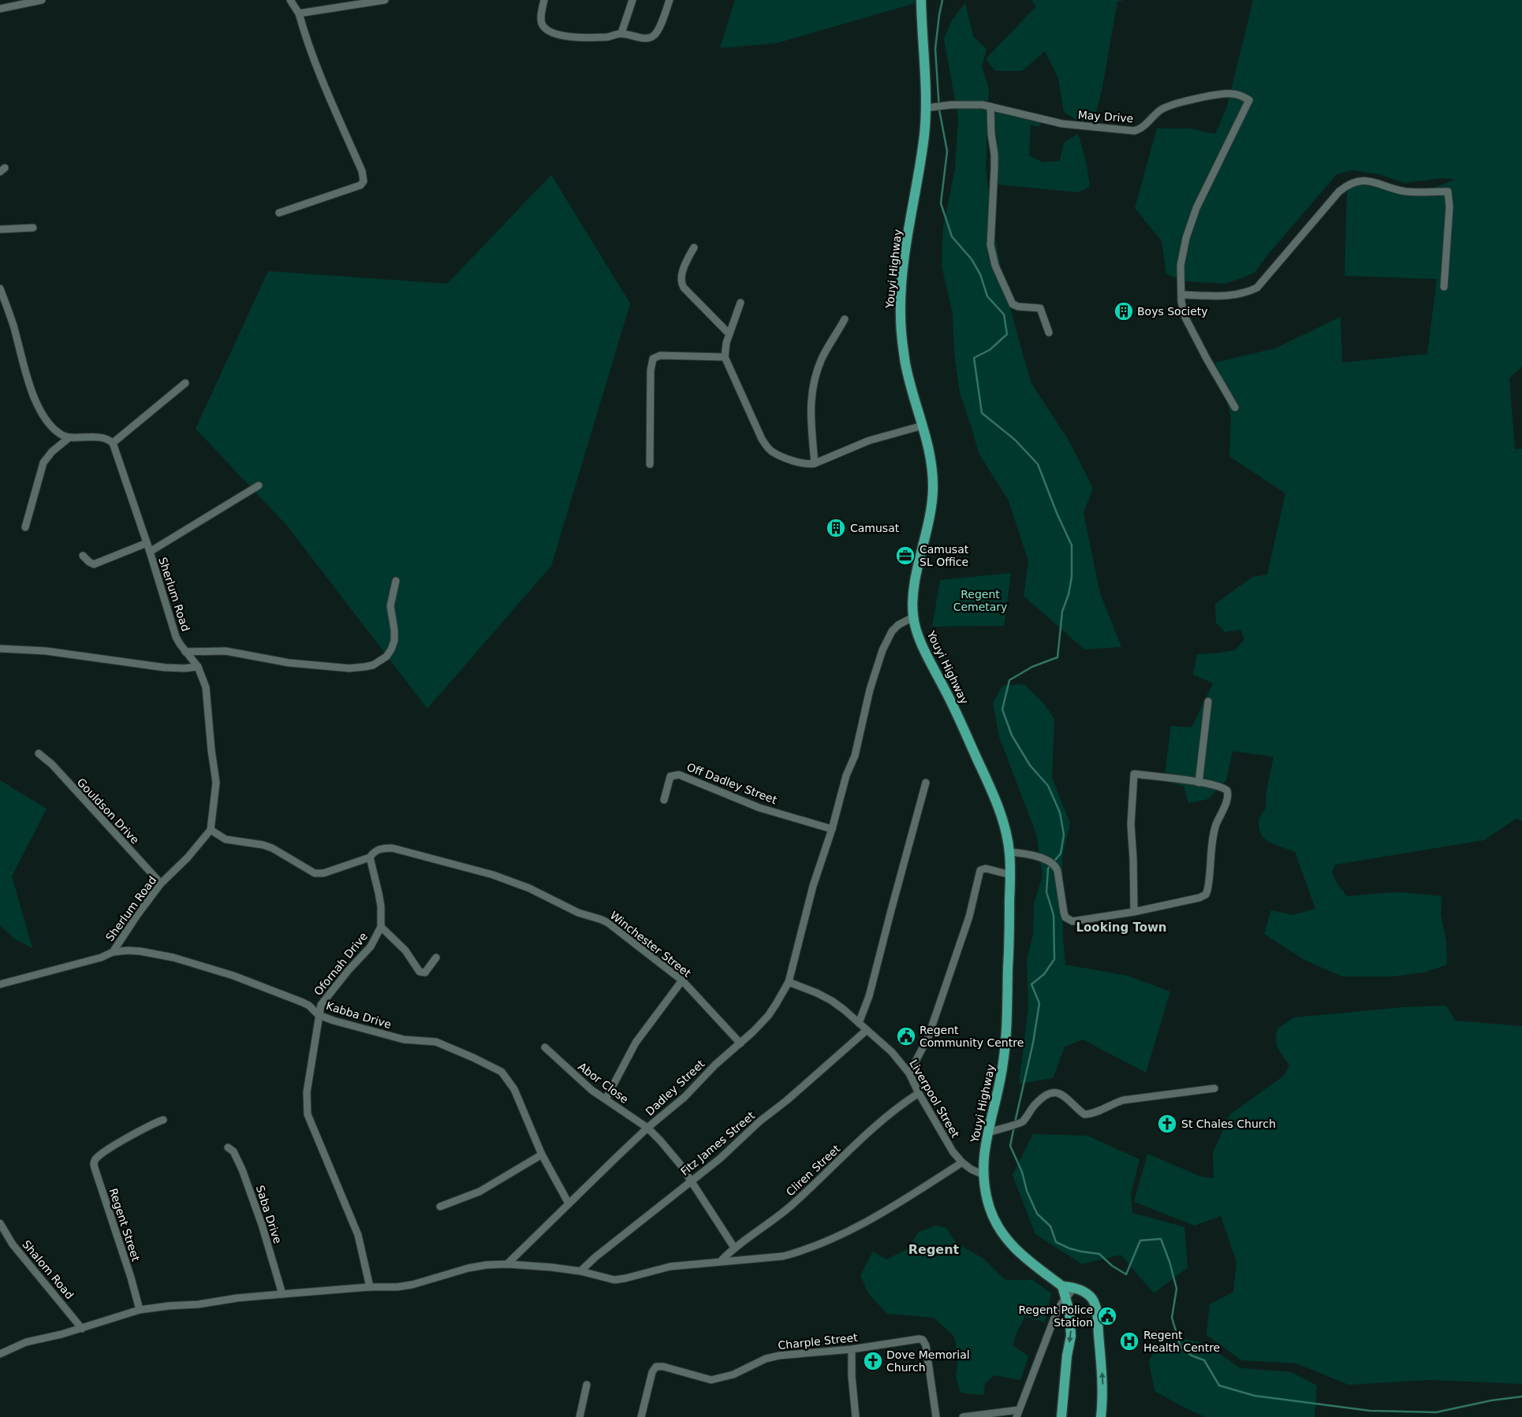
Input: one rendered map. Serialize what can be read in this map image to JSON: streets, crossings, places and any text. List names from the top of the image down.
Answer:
{
  "streets": {
    "main road": ["Youyi Highway"],
    "street": [
      "May Drive",
      "Sherlum Road",
      "Off Dadley Street",
      "Gouldson Drive",
      "Winchester Street",
      "Ofornah Drive",
      "Kabba Drive",
      "Abor Close",
      "Dadley Street",
      "Liverpool Street",
      "Fitz James Street",
      "Cliren Street",
      "Saba Drive",
      "Regent Street",
      "Shalom Road",
      "Charple Street"
    ]
  },
  "crossings": [
    ["May Drive", "Youyi Highway"],
    ["Youyi Highway", "Dadley Street"],
    ["Youyi Highway", "Liverpool Street"],
    ["Sherlum Road", "Gouldson Drive"],
    ["Sherlum Road", "Kabba Drive"],
    ["Off Dadley Street", "Dadley Street"],
    ["Winchester Street", "Ofornah Drive"],
    ["Winchester Street", "Dadley Street"],
    ["Ofornah Drive", "Kabba Drive"],
    ["Kabba Drive", "Dadley Street"],
    ["Abor Close", "Dadley Street"],
    ["Abor Close", "Fitz James Street"],
    ["Abor Close", "Cliren Street"],
    ["Dadley Street", "Liverpool Street"],
    ["Liverpool Street", "Fitz James Street"],
    ["Liverpool Street", "Cliren Street"]
  ],
  "districts": ["Looking Town", "Regent"],
  "parks": ["Regent Cemetary"],
  "places": {
    "building": ["Boys Society", "Camusat"],
    "office": ["Camusat SL Office"],
    "public building": ["Regent Community Centre", "Regent Police Station"],
    "church": ["St Chales Church", "Dove Memorial Church"],
    "hospital": ["Regent Health Centre"]
  }
}
